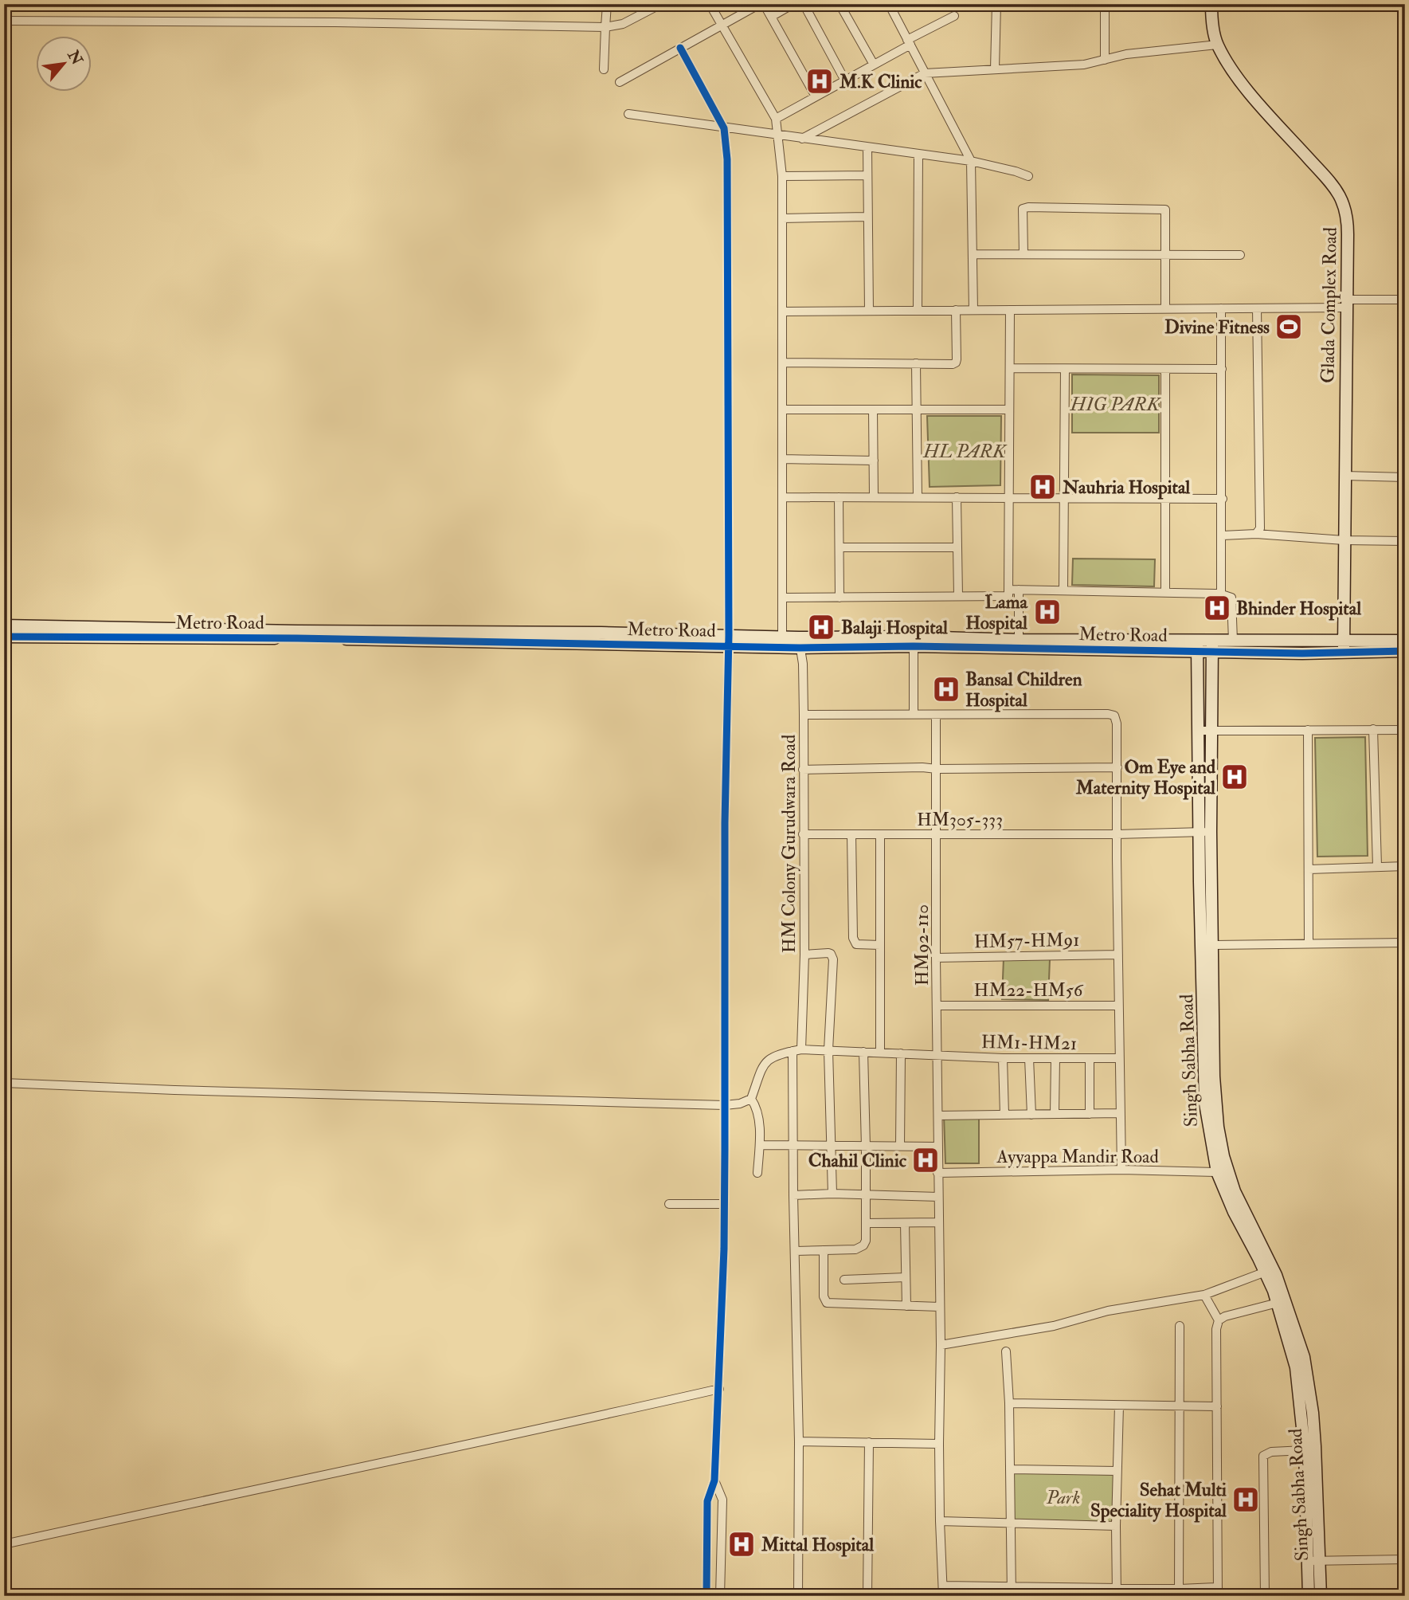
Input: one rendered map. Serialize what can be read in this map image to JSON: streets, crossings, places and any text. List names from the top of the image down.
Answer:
{
  "streets": {
    "street": [
      "Glada Complex Road",
      "Metro Road",
      "HM305-333",
      "HM Colony Gurudwara Road",
      "HM57-HM91",
      "HM92-110",
      "HM22-HM56",
      "HM1-HM21",
      "Singh Sabha Road",
      "Ayyappa Mandir Road"
    ]
  },
  "crossings": [
    ["Glada Complex Road", "Metro Road"],
    ["Metro Road", "HM Colony Gurudwara Road"],
    ["Metro Road", "Singh Sabha Road"],
    ["HM305-333", "HM Colony Gurudwara Road"],
    ["HM305-333", "HM92-110"],
    ["HM305-333", "Singh Sabha Road"],
    ["HM Colony Gurudwara Road", "HM1-HM21"],
    ["HM57-HM91", "HM92-110"],
    ["HM92-110", "HM22-HM56"],
    ["HM92-110", "HM1-HM21"],
    ["HM92-110", "Ayyappa Mandir Road"],
    ["Singh Sabha Road", "Ayyappa Mandir Road"]
  ],
  "parks": ["HIG PARK", "HL PARK", "Park"],
  "places": {
    "hospital": [
      "M.K Clinic",
      "Nauhria Hospital",
      "Bhinder Hospital",
      "Lama Hospital",
      "Balaji Hospital",
      "Bansal Children Hospital",
      "Om Eye and Maternity Hospital",
      "Chahil Clinic",
      "Sehat Multi Speciality Hospital",
      "Mittal Hospital"
    ],
    "sports": ["Divine Fitness"]
  },
  "north": "top right"
}
